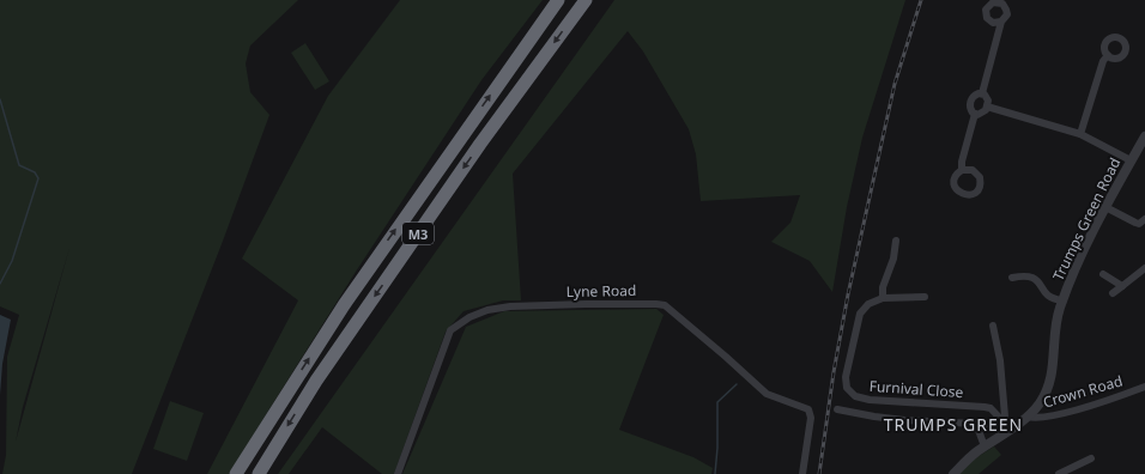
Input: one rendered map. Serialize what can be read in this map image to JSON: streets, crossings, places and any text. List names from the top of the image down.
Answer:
{
  "streets": {
    "highway": ["M3"],
    "street": [
      "Trumps Green Road",
      "Lyne Road",
      "Furnival Close",
      "Crown Road"
    ]
  },
  "crossings": [
    ["Trumps Green Road", "Furnival Close"],
    ["Trumps Green Road", "Crown Road"]
  ],
  "districts": ["TRUMPS GREEN"]
}
